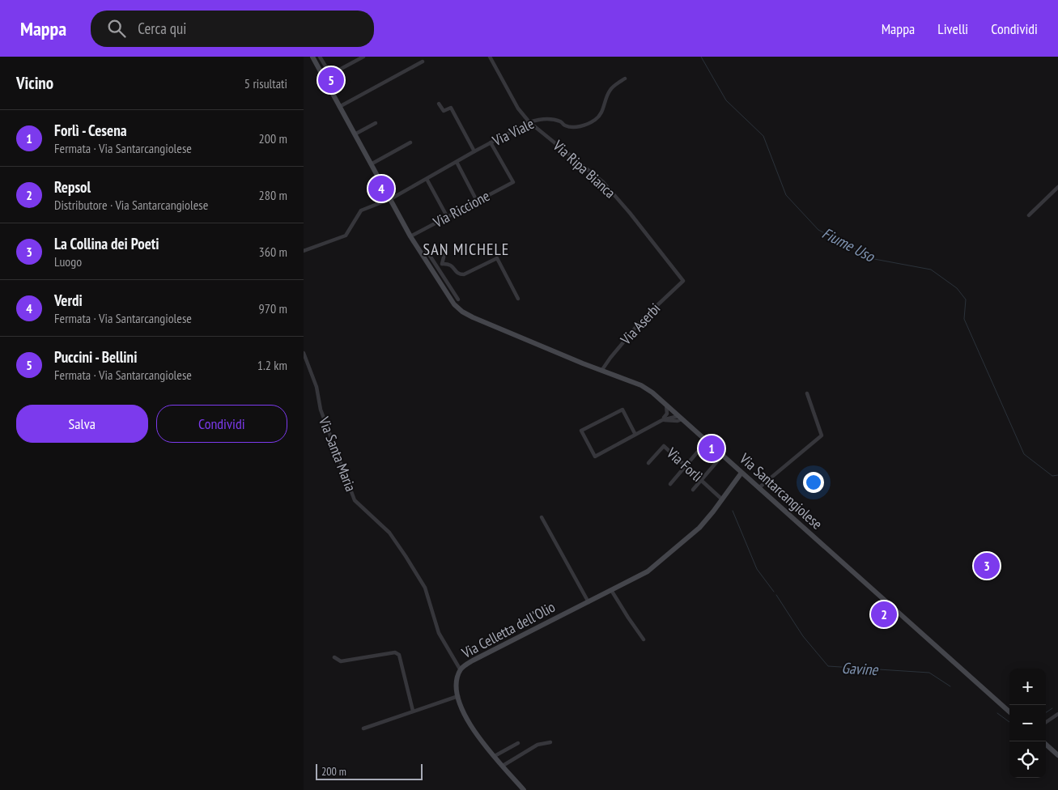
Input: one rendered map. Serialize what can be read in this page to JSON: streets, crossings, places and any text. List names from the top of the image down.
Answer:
{
  "streets": {
    "main road": ["Via Santarcangiolese", "Via Celletta dell'Olio"],
    "street": [
      "Via Viale",
      "Via Ripa Bianca",
      "Via Riccione",
      "Via Aserbi",
      "Via Santa Maria",
      "Via Forlì"
    ]
  },
  "crossings": [
    ["Via Viale", "Via Ripa Bianca"],
    ["Via Viale", "Via Riccione"],
    ["Via Viale", "Via Santarcangiolese"],
    ["Via Ripa Bianca", "Via Aserbi"],
    ["Via Riccione", "Via Santarcangiolese"],
    ["Via Aserbi", "Via Santarcangiolese"],
    ["Via Santa Maria", "Via Celletta dell'Olio"],
    ["Via Forlì", "Via Celletta dell'Olio"],
    ["Via Santarcangiolese", "Via Celletta dell'Olio"]
  ],
  "districts": ["SAN MICHELE"],
  "water": ["Fiume Uso", "Gavine"],
  "scale_bar": "200 m",
  "page": {
    "header": "Mappa",
    "search": "Cerca qui",
    "nav": ["Mappa", "Livelli", "Condividi"],
    "heading": ["Vicino", "5 risultati"],
    "pins": [
      "5",
      "4",
      "1",
      "3",
      "2"
    ],
    "list": [
      {
        "mark": "1",
        "name": "Forlì - Cesena",
        "note": "Fermata · Via Santarcangiolese",
        "value": "200 m"
      },
      {
        "mark": "2",
        "name": "Repsol",
        "note": "Distributore · Via Santarcangiolese",
        "value": "280 m"
      },
      {
        "mark": "3",
        "name": "La Collina dei Poeti",
        "note": "Luogo",
        "value": "360 m"
      },
      {
        "mark": "4",
        "name": "Verdi",
        "note": "Fermata · Via Santarcangiolese",
        "value": "970 m"
      },
      {
        "mark": "5",
        "name": "Puccini - Bellini",
        "note": "Fermata · Via Santarcangiolese",
        "value": "1.2 km"
      }
    ],
    "buttons": ["Salva", "Condividi"],
    "map_buttons": ["+", "−"],
    "scale": "200 m"
  }
}
